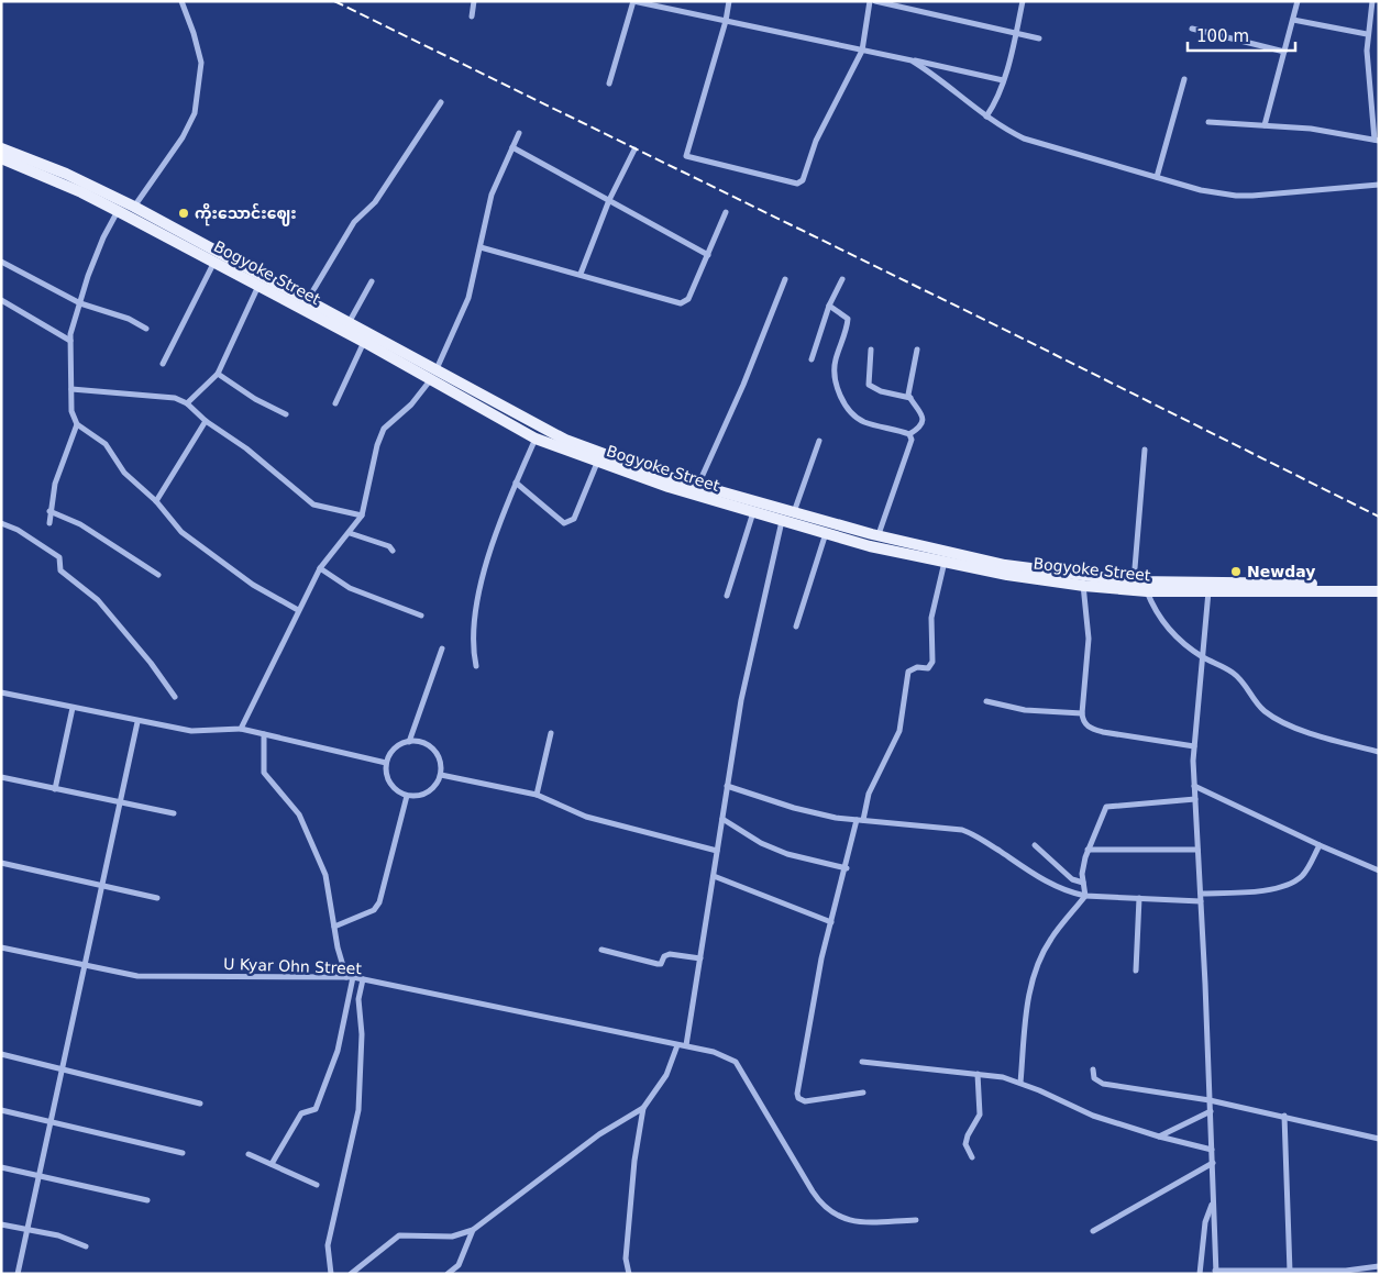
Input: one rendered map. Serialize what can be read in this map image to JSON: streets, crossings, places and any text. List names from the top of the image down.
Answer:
{
  "streets": {
    "main road": ["Bogyoke Street"],
    "street": ["U Kyar Ohn Street"]
  },
  "places": ["ကိုးသောင်းဈေး", "Newday"],
  "scale_bar": "100 m"
}
